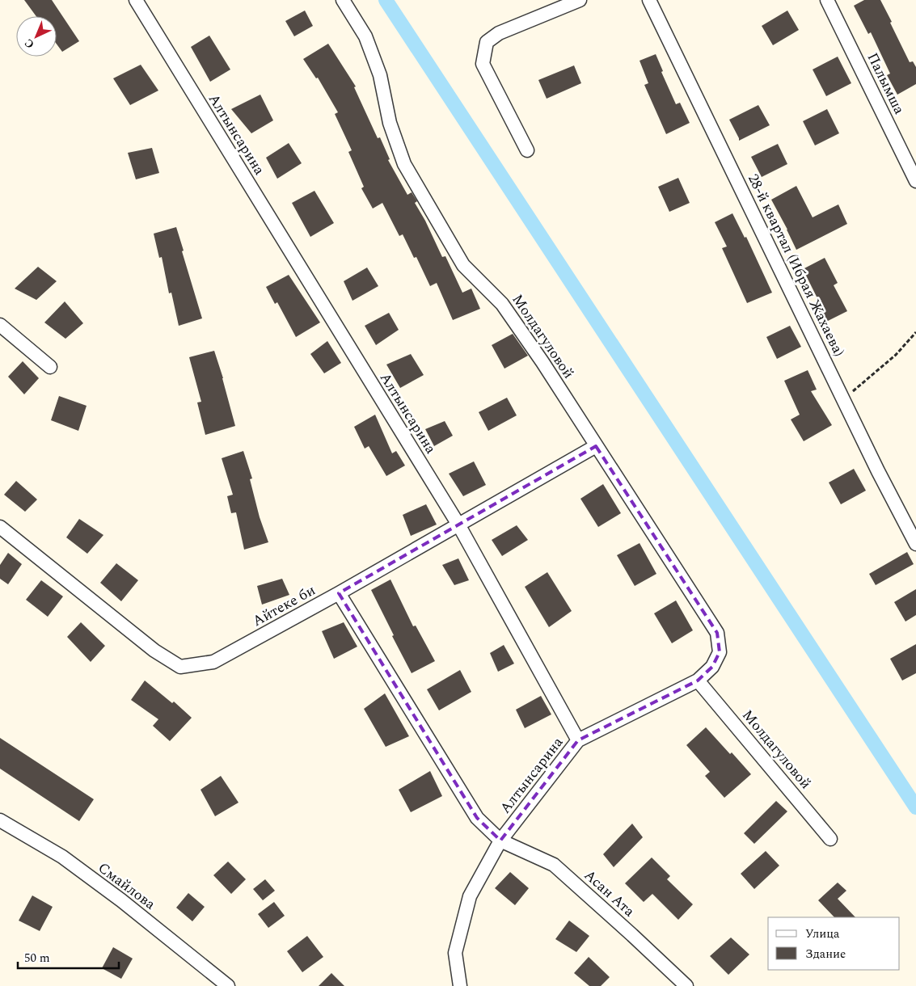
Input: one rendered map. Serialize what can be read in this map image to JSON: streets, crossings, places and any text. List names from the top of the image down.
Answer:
{
  "streets": {
    "street": [
      "Палымша",
      "Алтынсарина",
      "28-й квартал (Ибрая Жахаева)",
      "Молдагуловой",
      "Айтеке би",
      "Смайлова",
      "Асан Ата"
    ]
  },
  "crossings": [
    ["Алтынсарина", "Молдагуловой"],
    ["Алтынсарина", "Айтеке би"],
    ["Алтынсарина", "Асан Ата"],
    ["Молдагуловой", "Айтеке би"]
  ],
  "legend": ["Улица", "Здание"],
  "scale_bar": "50 m",
  "north": "bottom left"
}
